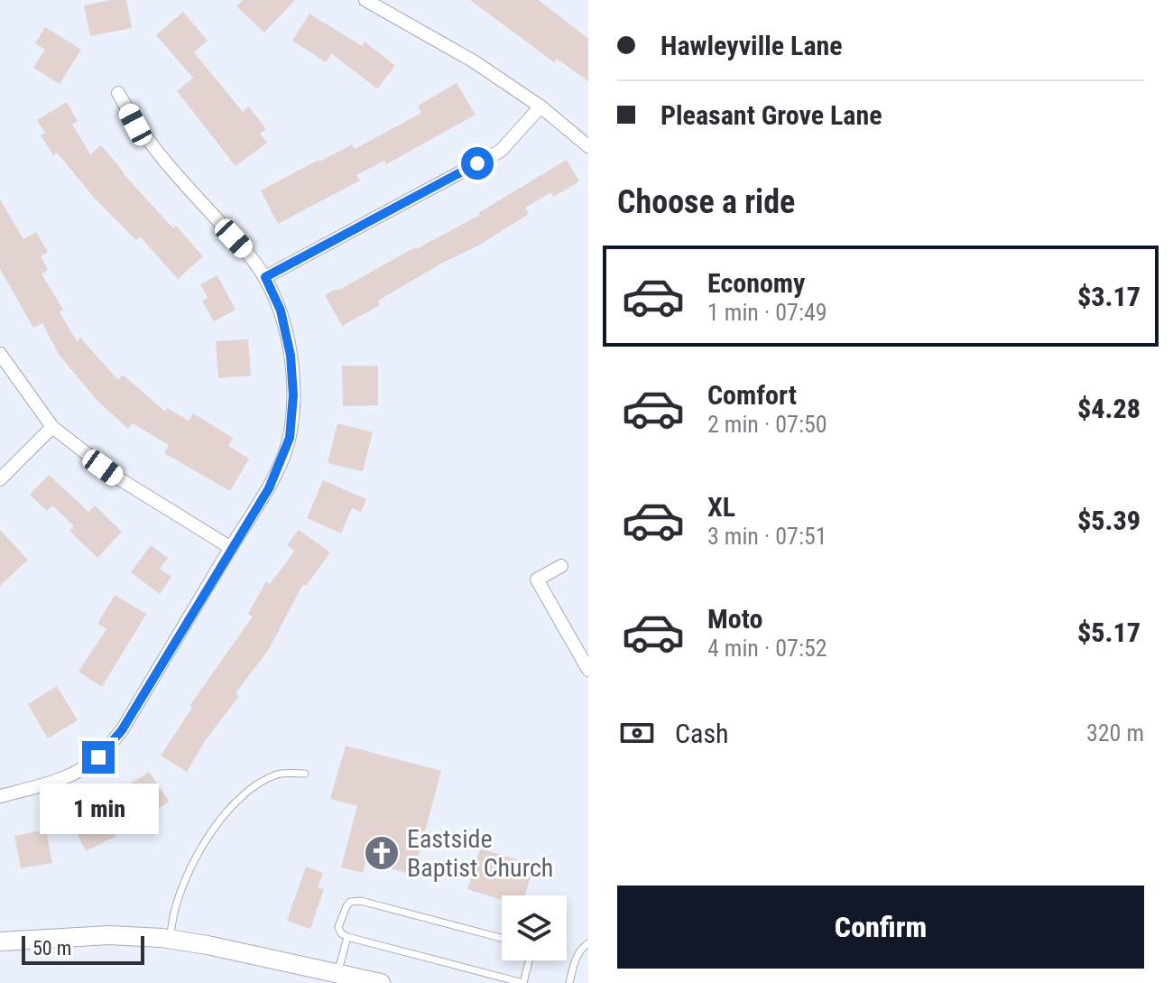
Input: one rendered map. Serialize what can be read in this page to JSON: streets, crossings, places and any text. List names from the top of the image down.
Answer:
{
  "places": {
    "church": ["Eastside Baptist Church"]
  },
  "scale_bar": "50 m",
  "page": {
    "banner": ["Hawleyville Lane", "Pleasant Grove Lane"],
    "heading": "Choose a ride",
    "list": [
      {
        "name": "Economy",
        "note": "1 min · 07:49",
        "value": "$3.17"
      },
      {
        "name": "Comfort",
        "note": "2 min · 07:50",
        "value": "$4.28"
      },
      {
        "name": "XL",
        "note": "3 min · 07:51",
        "value": "$5.39"
      },
      {
        "name": "Moto",
        "note": "4 min · 07:52",
        "value": "$5.17"
      }
    ],
    "pay": ["Cash", "320 m"],
    "bubble": "1 min",
    "buttons": "Confirm",
    "scale": "50 m"
  }
}
